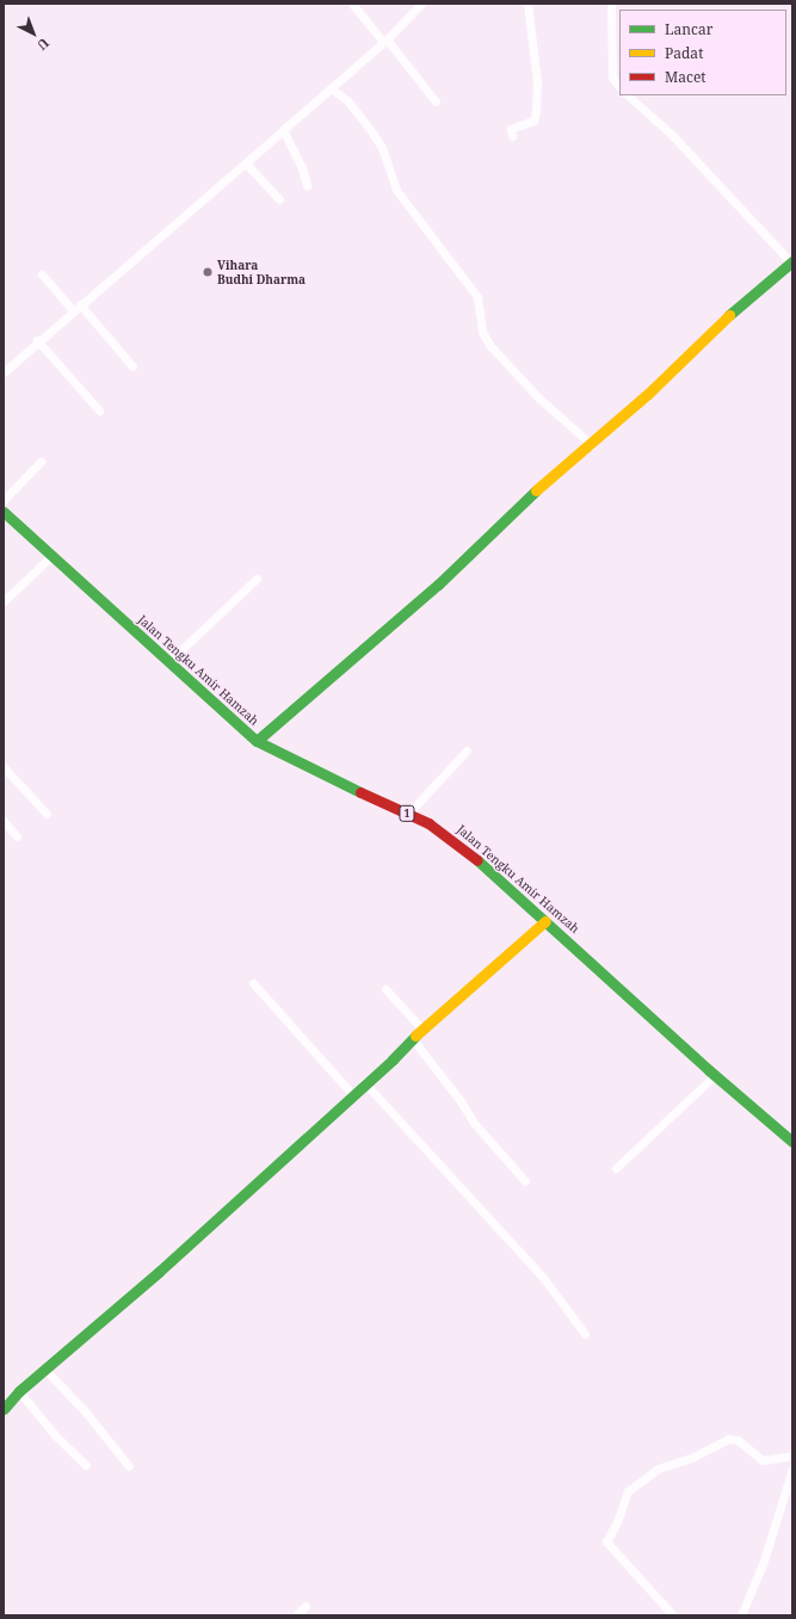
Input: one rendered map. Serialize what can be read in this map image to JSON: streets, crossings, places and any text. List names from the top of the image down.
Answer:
{
  "streets": {
    "main road": ["Jalan Tengku Amir Hamzah", "1"]
  },
  "places": ["Vihara Budhi Dharma"],
  "legend": ["Lancar", "Padat", "Macet"],
  "north": "bottom right"
}
